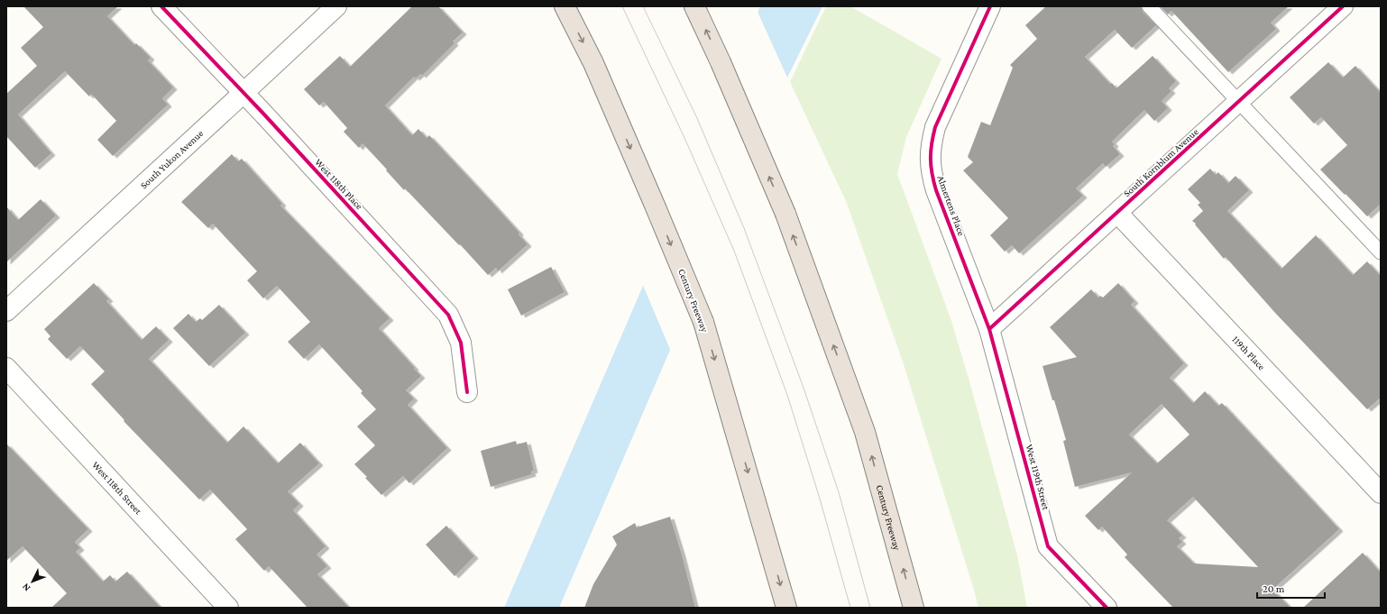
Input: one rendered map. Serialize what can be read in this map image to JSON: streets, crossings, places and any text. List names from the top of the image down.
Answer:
{
  "streets": {
    "highway": ["Century Freeway"],
    "street": [
      "South Yukon Avenue",
      "South Kornblum Avenue",
      "West 118th Place",
      "Almertens Place",
      "119th Place",
      "West 119th Street",
      "West 118th Street"
    ]
  },
  "crossings": [
    ["South Yukon Avenue", "West 118th Place"],
    ["South Kornblum Avenue", "Almertens Place"],
    ["South Kornblum Avenue", "119th Place"],
    ["South Kornblum Avenue", "West 119th Street"],
    ["Almertens Place", "West 119th Street"]
  ],
  "scale_bar": "20 m",
  "north": "bottom left"
}
